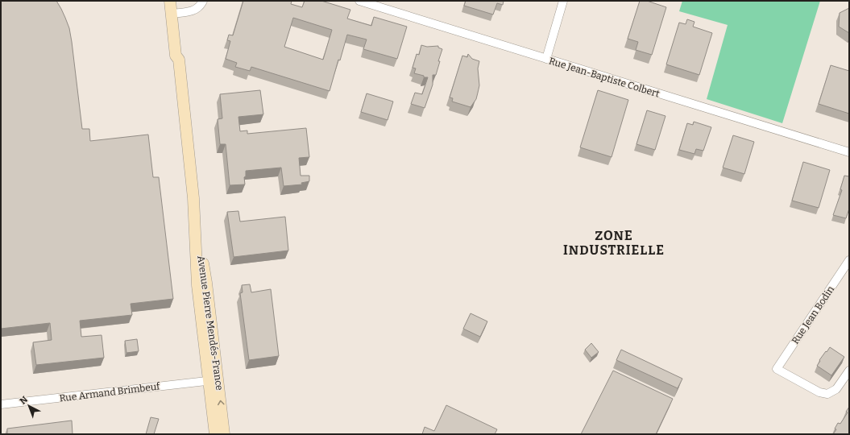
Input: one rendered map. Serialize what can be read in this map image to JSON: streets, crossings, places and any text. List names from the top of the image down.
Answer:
{
  "streets": {
    "main road": ["Avenue Pierre Mendés-France"],
    "street": ["Rue Jean-Baptiste Colbert", "Rue Jean Bodin", "Rue Armand Brimbeuf"]
  },
  "crossings": [
    ["Avenue Pierre Mendés-France", "Rue Armand Brimbeuf"]
  ],
  "districts": ["ZONE INDUSTRIELLE"],
  "north": "top left"
}
